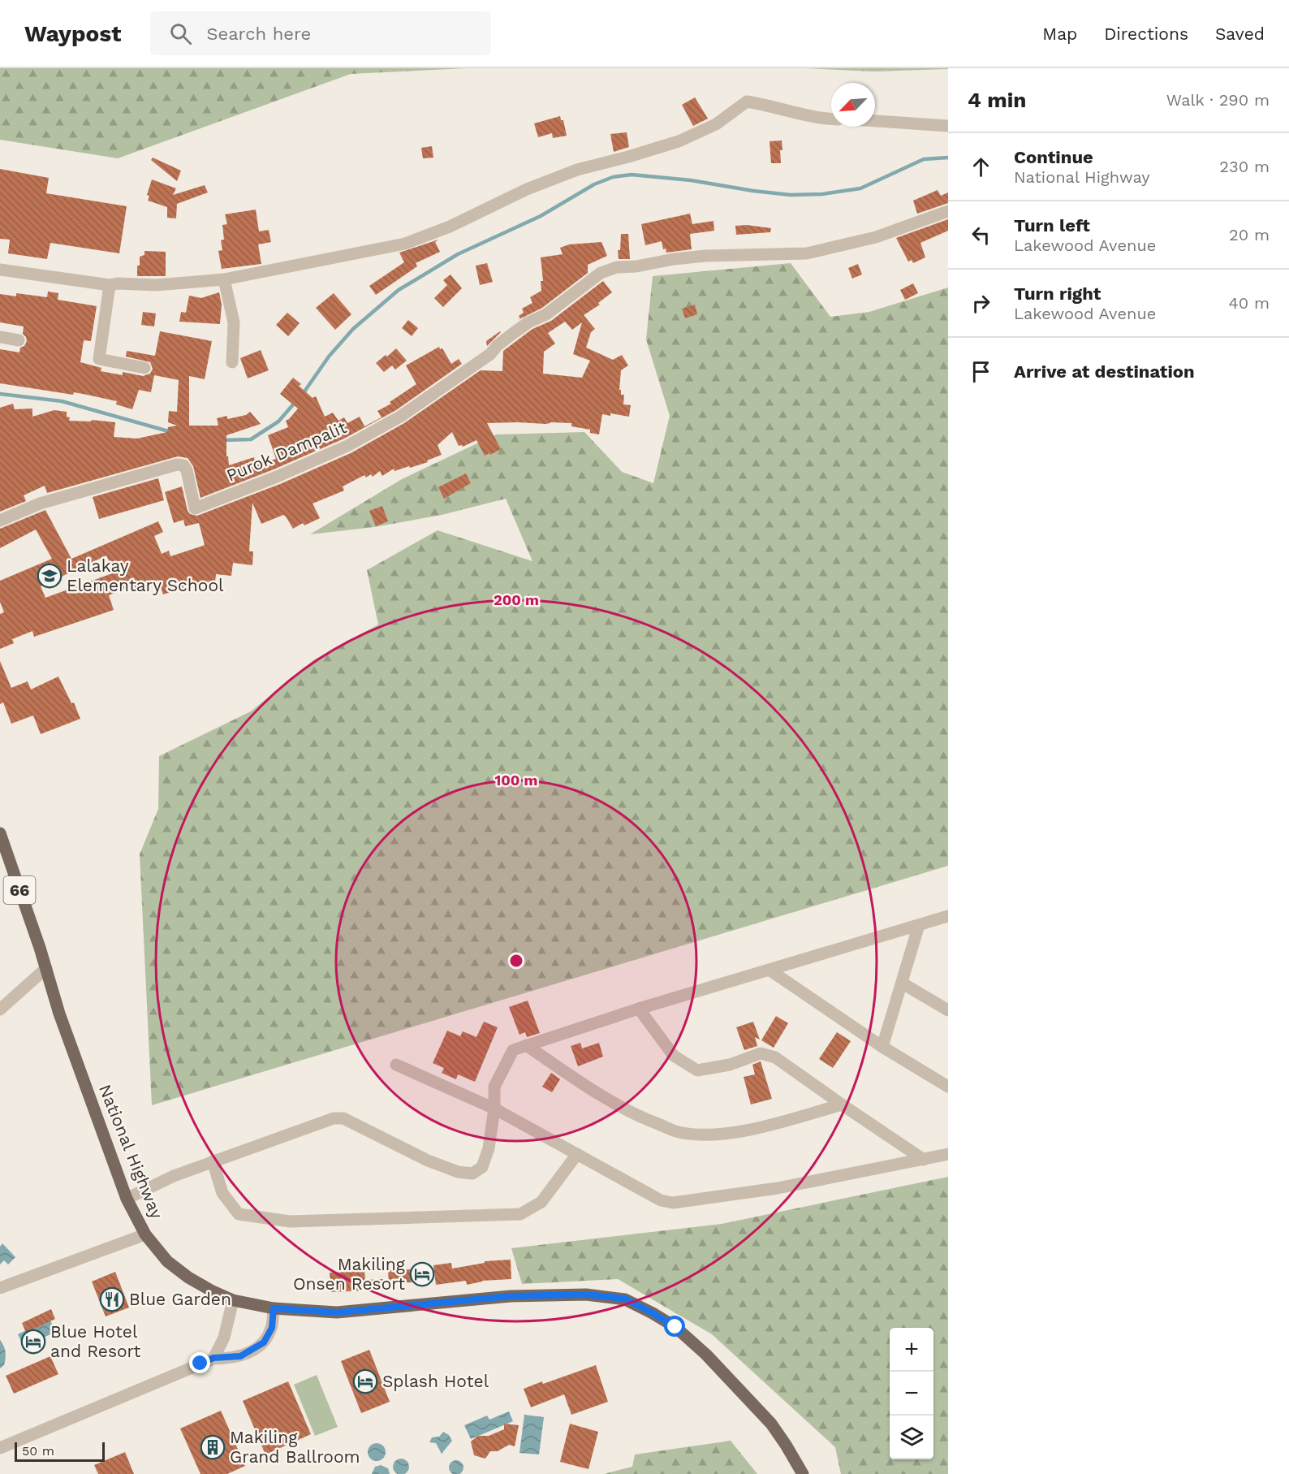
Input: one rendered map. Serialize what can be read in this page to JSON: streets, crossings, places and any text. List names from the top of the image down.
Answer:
{
  "streets": {
    "main road": ["66", "National Highway"],
    "street": ["Purok Dampalit"]
  },
  "places": {
    "school or university": ["Lalakay Elementary School"],
    "hotel": ["Makiling Onsen Resort", "Blue Hotel and Resort", "Splash Hotel"],
    "restaurant": ["Blue Garden"],
    "building": ["Makiling Grand Ballroom"]
  },
  "scale_bar": "50 m",
  "north": "bottom left",
  "page": {
    "header": "Waypost",
    "search": "Search here",
    "nav": ["Map", "Directions", "Saved"],
    "heading": ["4 min", "Walk · 290 m"],
    "list": [
      ["Continue", "National Highway", "230 m"],
      ["Turn left", "Lakewood Avenue", "20 m"],
      ["Turn right", "Lakewood Avenue", "40 m"],
      "Arrive at destination"
    ],
    "map_buttons": ["+", "−"],
    "scale": "50 m"
  },
  "rings": ["200 m", "100 m"]
}
